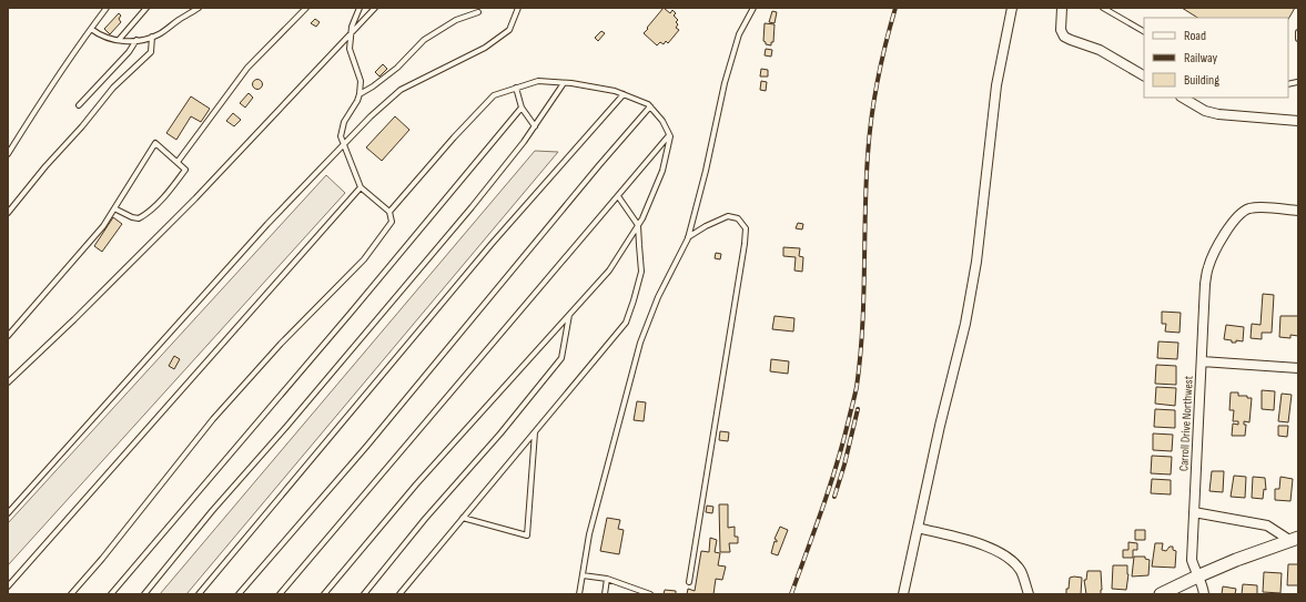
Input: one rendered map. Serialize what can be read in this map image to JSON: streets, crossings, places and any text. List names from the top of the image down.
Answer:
{
  "streets": {
    "street": ["Carroll Drive Northwest"]
  },
  "legend": ["Road", "Railway", "Building"]
}
